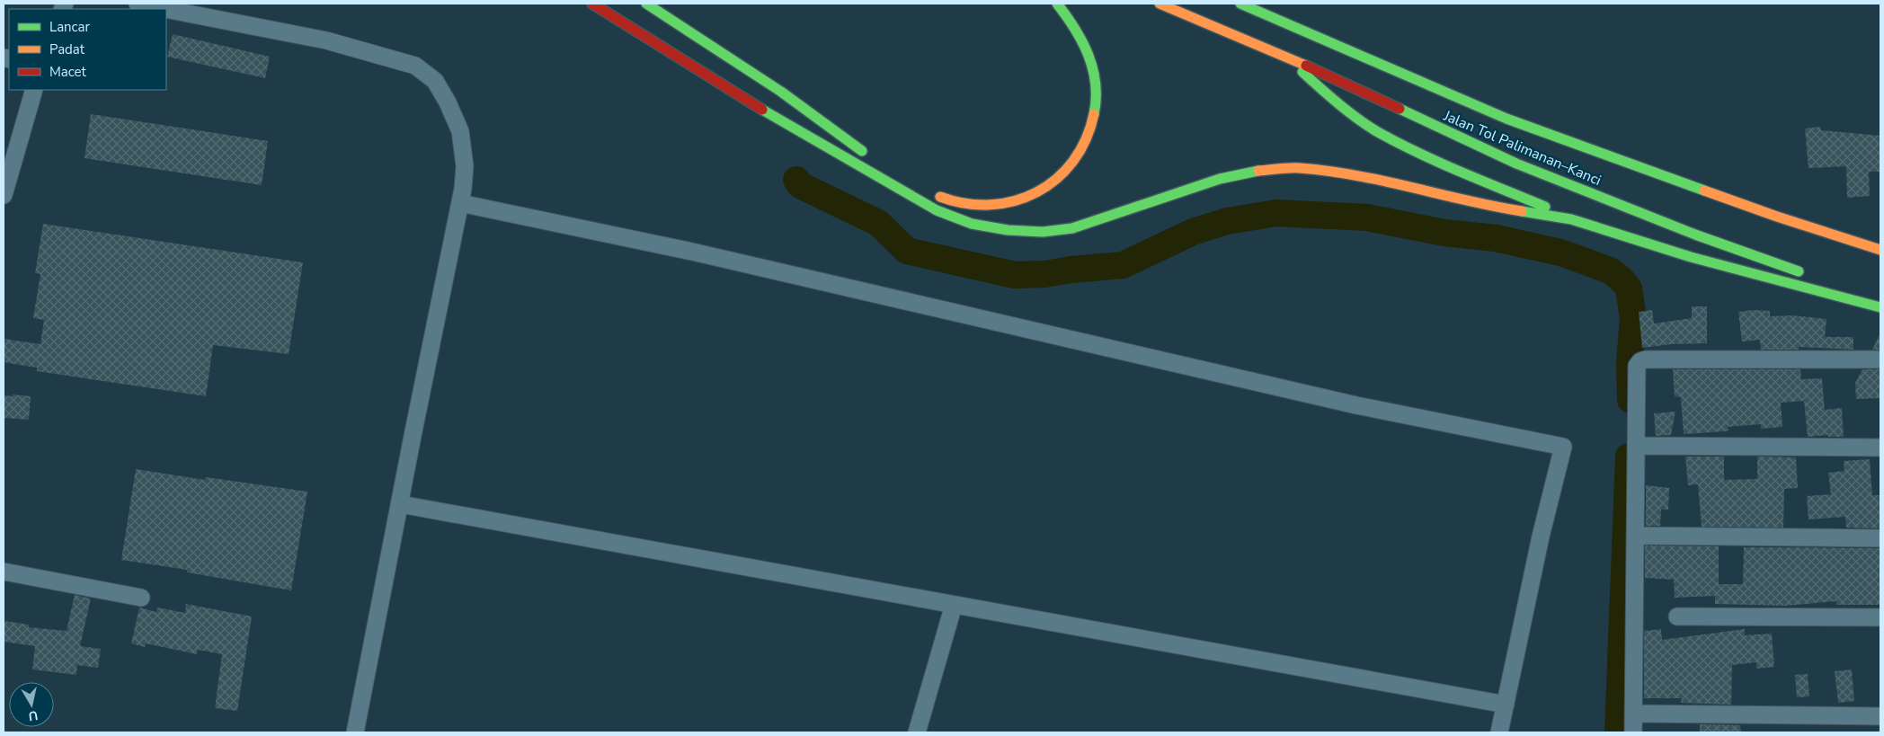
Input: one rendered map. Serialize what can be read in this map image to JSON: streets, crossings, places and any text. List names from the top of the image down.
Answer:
{
  "streets": {
    "highway": ["Jalan Tol Palimanan–Kanci"]
  },
  "legend": ["Lancar", "Padat", "Macet"],
  "north": "bottom"
}
